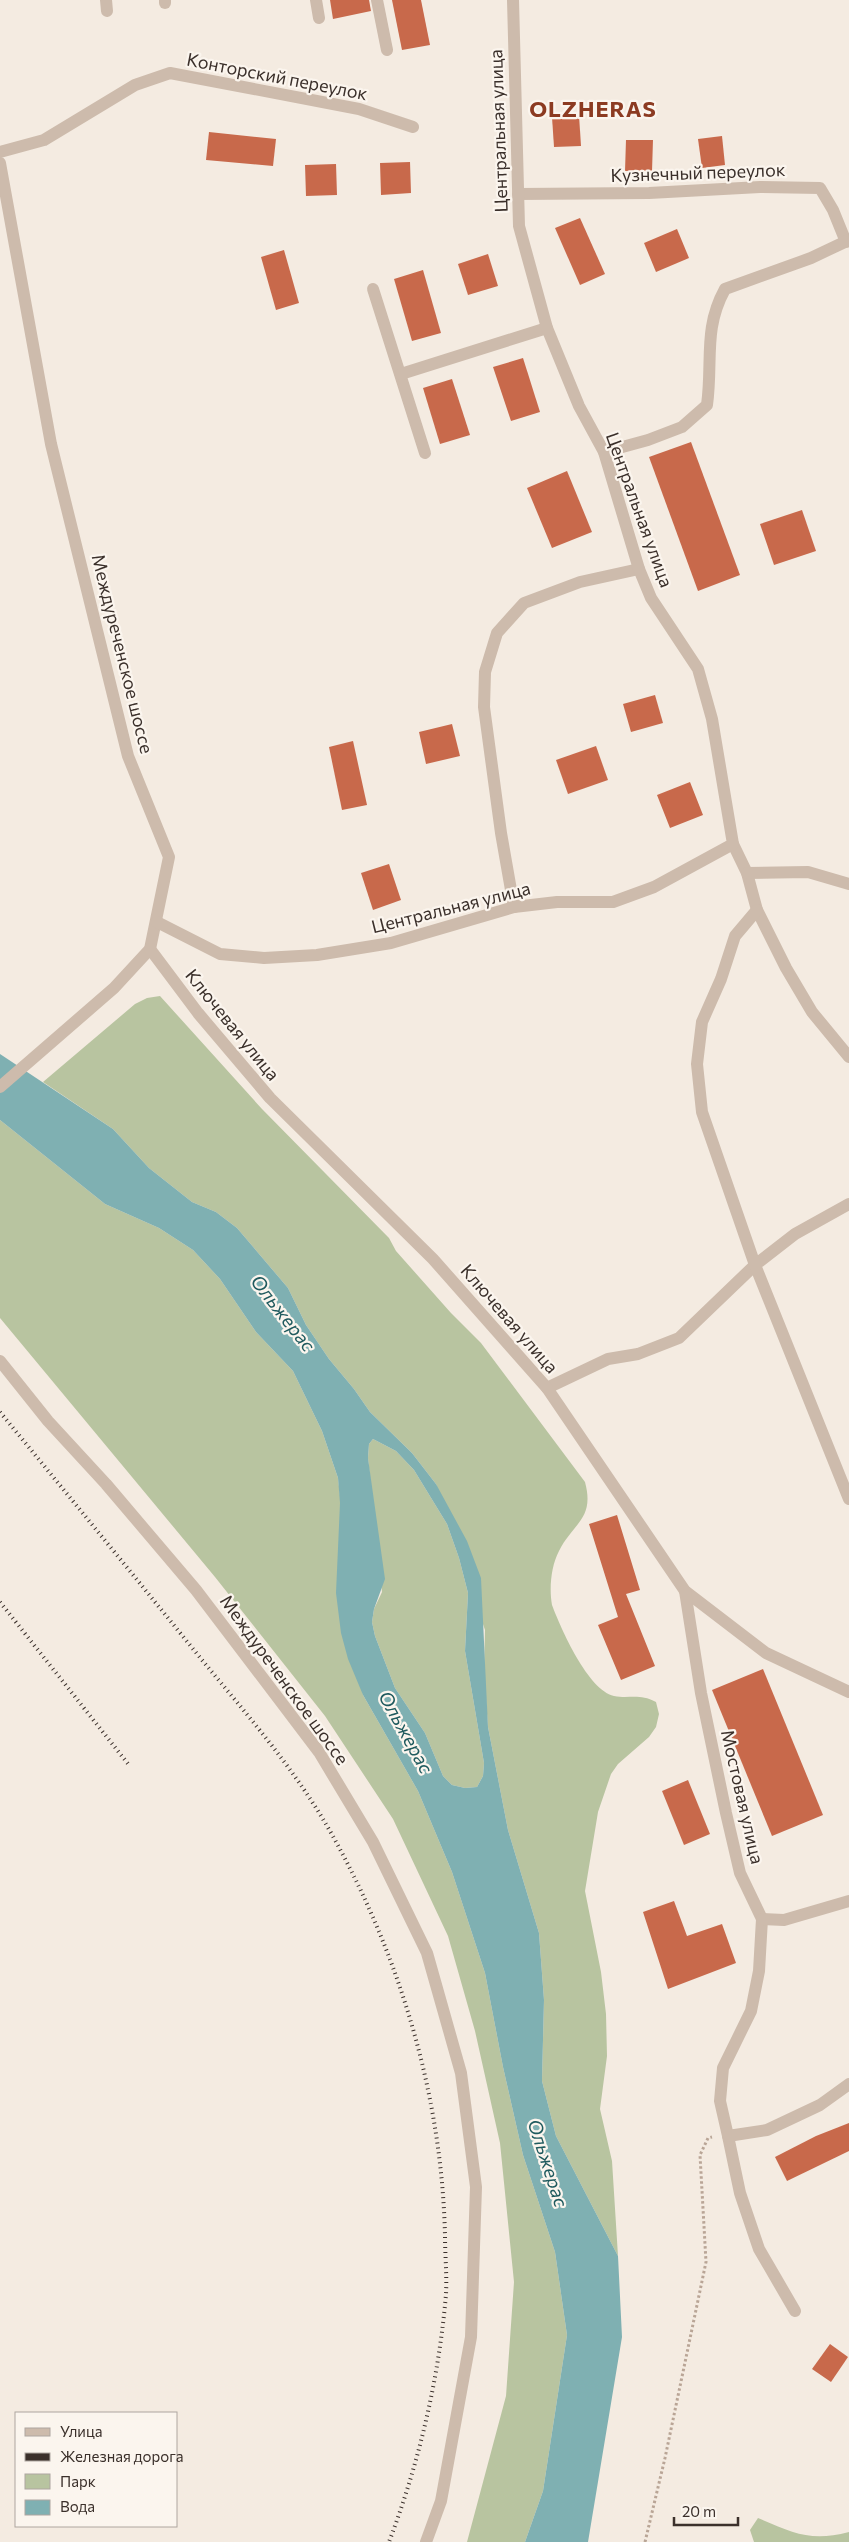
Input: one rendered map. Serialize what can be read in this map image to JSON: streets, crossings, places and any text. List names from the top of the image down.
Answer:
{
  "streets": {
    "street": [
      "Конторский переулок",
      "Центральная улица",
      "Кузнечный переулок",
      "Междуреченское шоссе",
      "Ключевая улица",
      "Мостовая улица"
    ]
  },
  "crossings": [
    ["Центральная улица", "Кузнечный переулок"],
    ["Центральная улица", "Междуреченское шоссе"],
    ["Междуреченское шоссе", "Ключевая улица"],
    ["Ключевая улица", "Мостовая улица"]
  ],
  "districts": ["OLZHERAS"],
  "water": ["Ольжерас"],
  "legend": [
    "Улица",
    "Железная дорога",
    "Парк",
    "Вода"
  ],
  "scale_bar": "20 m"
}
